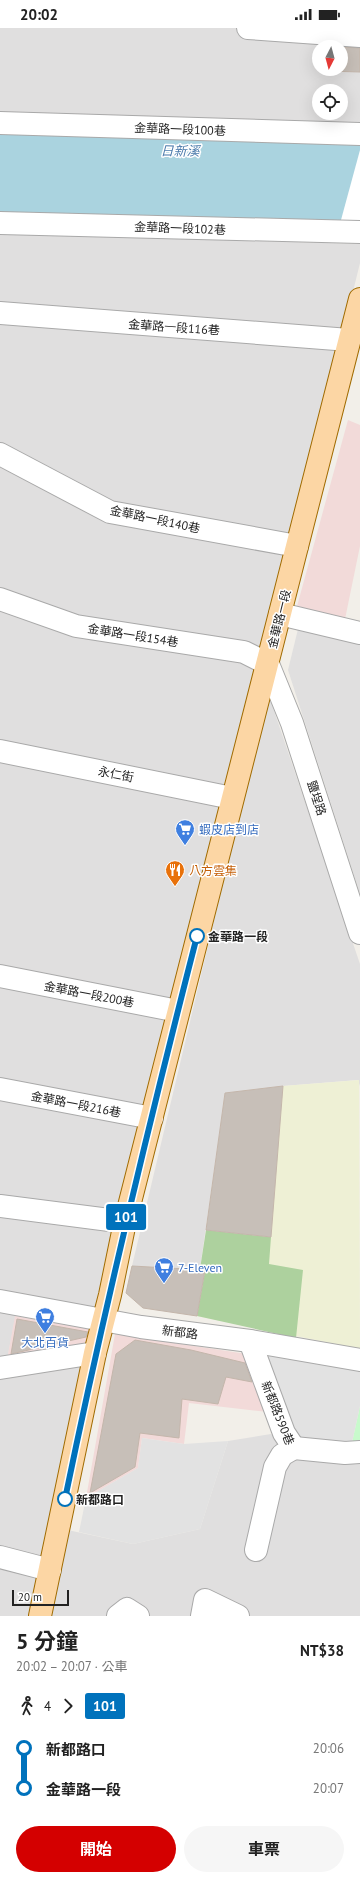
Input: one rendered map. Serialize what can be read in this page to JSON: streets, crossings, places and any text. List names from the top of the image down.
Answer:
{
  "streets": {
    "main road": ["金華路一段"],
    "street": [
      "金華路一段100巷",
      "金華路一段102巷",
      "金華路一段116巷",
      "金華路一段140巷",
      "金華路一段154巷",
      "永仁街",
      "鹽埕路",
      "金華路一段200巷",
      "金華路一段216巷",
      "新都路",
      "新都路590巷"
    ]
  },
  "crossings": [
    ["金華路一段116巷", "金華路一段"],
    ["金華路一段140巷", "金華路一段"],
    ["金華路一段", "金華路一段154巷"],
    ["金華路一段", "永仁街"],
    ["金華路一段", "鹽埕路"],
    ["金華路一段", "金華路一段200巷"],
    ["金華路一段", "金華路一段216巷"],
    ["金華路一段", "新都路"],
    ["金華路一段154巷", "鹽埕路"],
    ["新都路", "新都路590巷"]
  ],
  "water": ["日新溪"],
  "places": {
    "supermarket": ["蝦皮店到店", "7-Eleven", "大北百貨"],
    "restaurant": ["八方雲集"],
    "other": ["金華路一段", "新都路口"]
  },
  "lines": ["bus line 101"],
  "scale_bar": "20 m",
  "north": "bottom",
  "page": {
    "status": "20:02",
    "on_map": "101",
    "scale": "20 m",
    "heading": ["5 分鐘", "20:02 – 20:07 · 公車", "NT$38"],
    "legs": ["4", "101"],
    "list": [
      {
        "name": "新都路口",
        "value": "20:06"
      },
      {
        "name": "金華路一段",
        "value": "20:07"
      }
    ],
    "buttons": ["開始", "車票"]
  }
}
